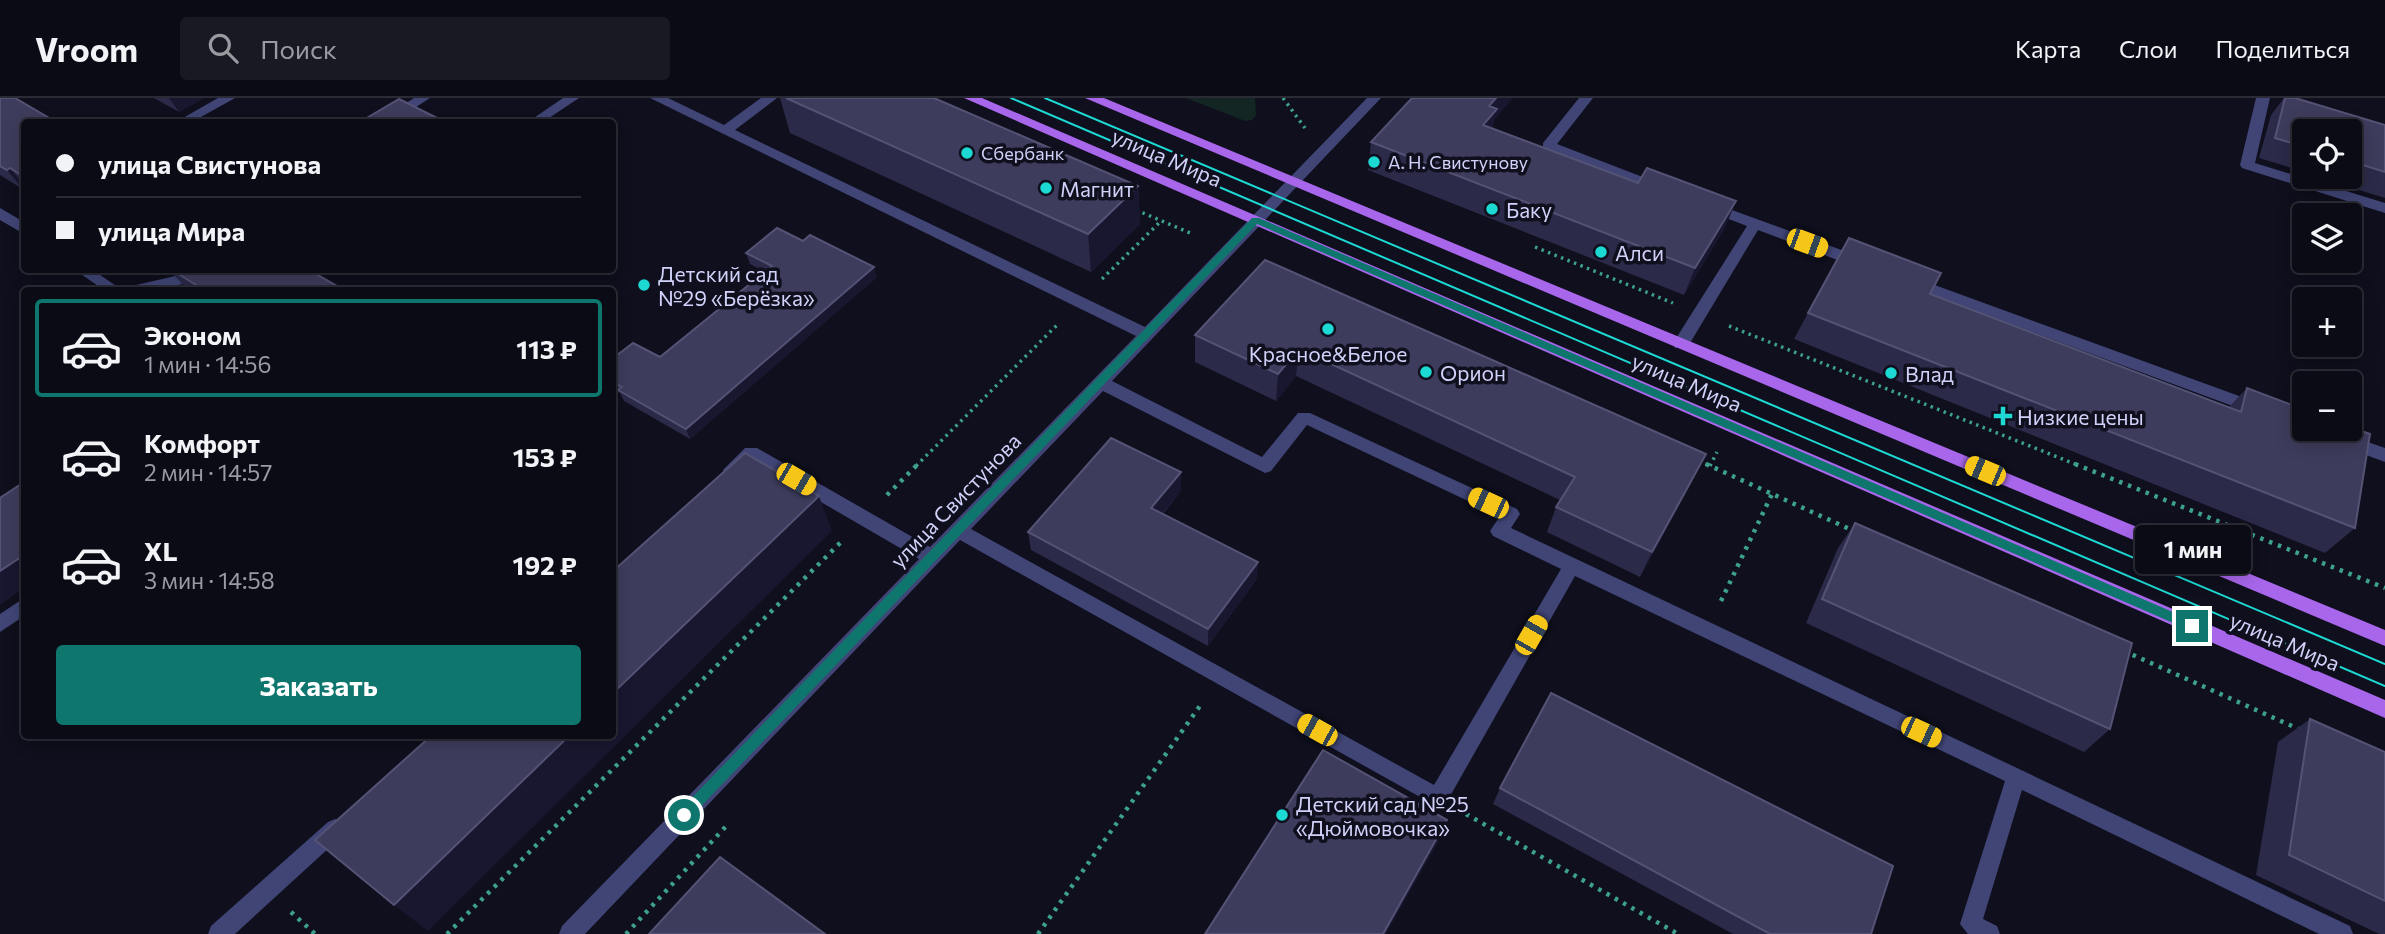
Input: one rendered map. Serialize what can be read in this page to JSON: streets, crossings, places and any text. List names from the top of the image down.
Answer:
{
  "streets": {
    "main road": ["улица Мира"],
    "street": ["улица Свистунова"]
  },
  "crossings": [
    ["улица Мира", "улица Свистунова"]
  ],
  "places": {
    "other": [
      "Сбербанк",
      "А. Н. Свистунову",
      "Магнит",
      "Баку",
      "Алси",
      "Детский сад №29 «Берёзка»",
      "Красное&Белое",
      "Орион",
      "Влад",
      "Детский сад №25 «Дюймовочка»"
    ],
    "health": ["Низкие цены"]
  },
  "page": {
    "header": "Vroom",
    "search": "Поиск",
    "nav": ["Карта", "Слои", "Поделиться"],
    "map_buttons": ["+", "−"],
    "banner": ["улица Свистунова", "улица Мира"],
    "list": [
      {
        "name": "Эконом",
        "note": "1 мин · 14:56",
        "value": "113 ₽"
      },
      {
        "name": "Комфорт",
        "note": "2 мин · 14:57",
        "value": "153 ₽"
      },
      {
        "name": "XL",
        "note": "3 мин · 14:58",
        "value": "192 ₽"
      }
    ],
    "bubble": "1 мин",
    "buttons": "Заказать"
  }
}
